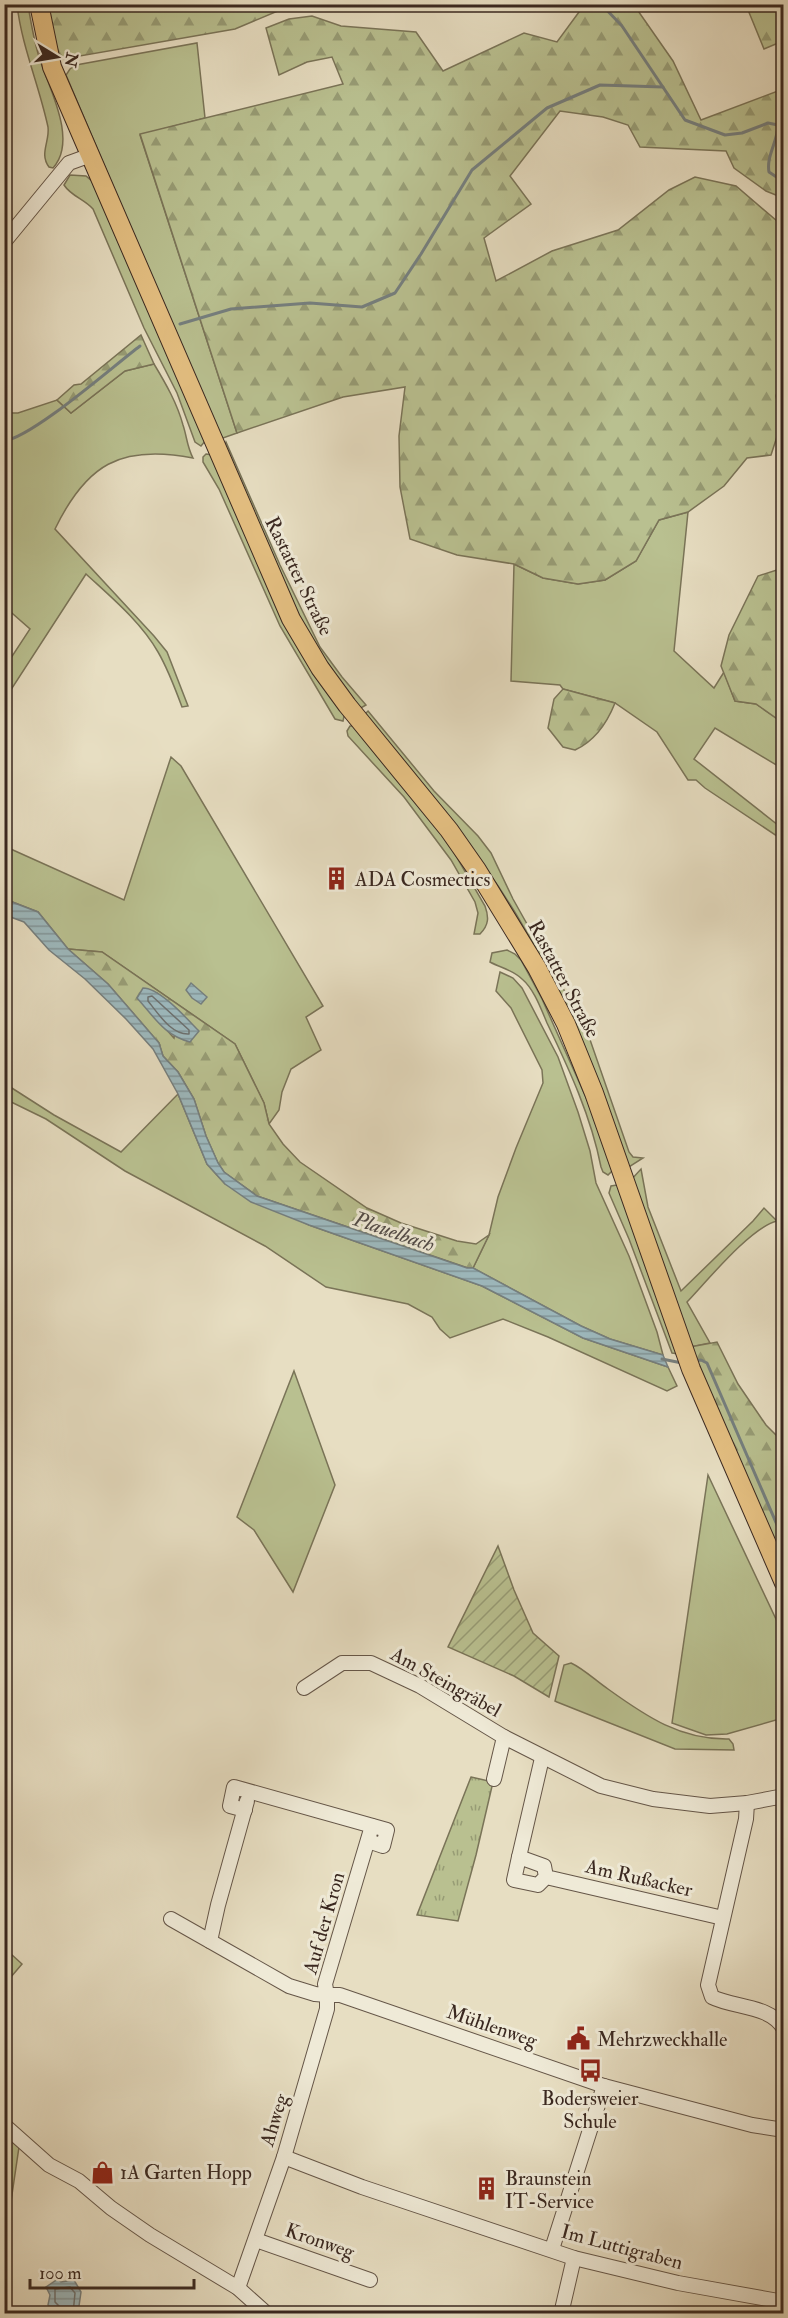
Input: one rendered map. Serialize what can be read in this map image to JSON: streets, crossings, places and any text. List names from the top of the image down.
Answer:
{
  "streets": {
    "main road": ["Rastatter Straße"],
    "street": [
      "Am Steingräbel",
      "Am Rußacker",
      "Auf der Kron",
      "Mühlenweg",
      "Ahweg",
      "Kronweg",
      "Im Luttigraben"
    ]
  },
  "crossings": [
    ["Auf der Kron", "Mühlenweg"],
    ["Auf der Kron", "Ahweg"],
    ["Mühlenweg", "Ahweg"],
    ["Ahweg", "Kronweg"],
    ["Ahweg", "Im Luttigraben"]
  ],
  "water": ["Plauelbach"],
  "places": {
    "building": ["ADA Cosmectics", "Braunstein IT-Service"],
    "public building": ["Mehrzweckhalle"],
    "bus stop": ["Bodersweier Schule"],
    "shop": ["1A Garten Hopp"]
  },
  "scale_bar": "100 m",
  "north": "right"
}
